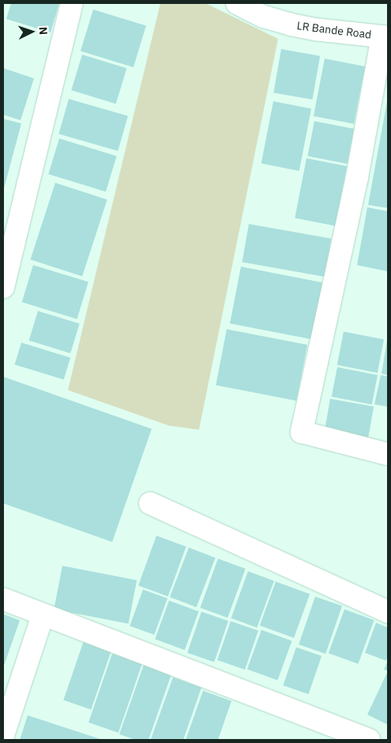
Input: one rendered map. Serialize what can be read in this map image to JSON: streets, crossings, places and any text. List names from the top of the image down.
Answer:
{
  "streets": {
    "street": ["LR Bande Road"]
  },
  "north": "right"
}
